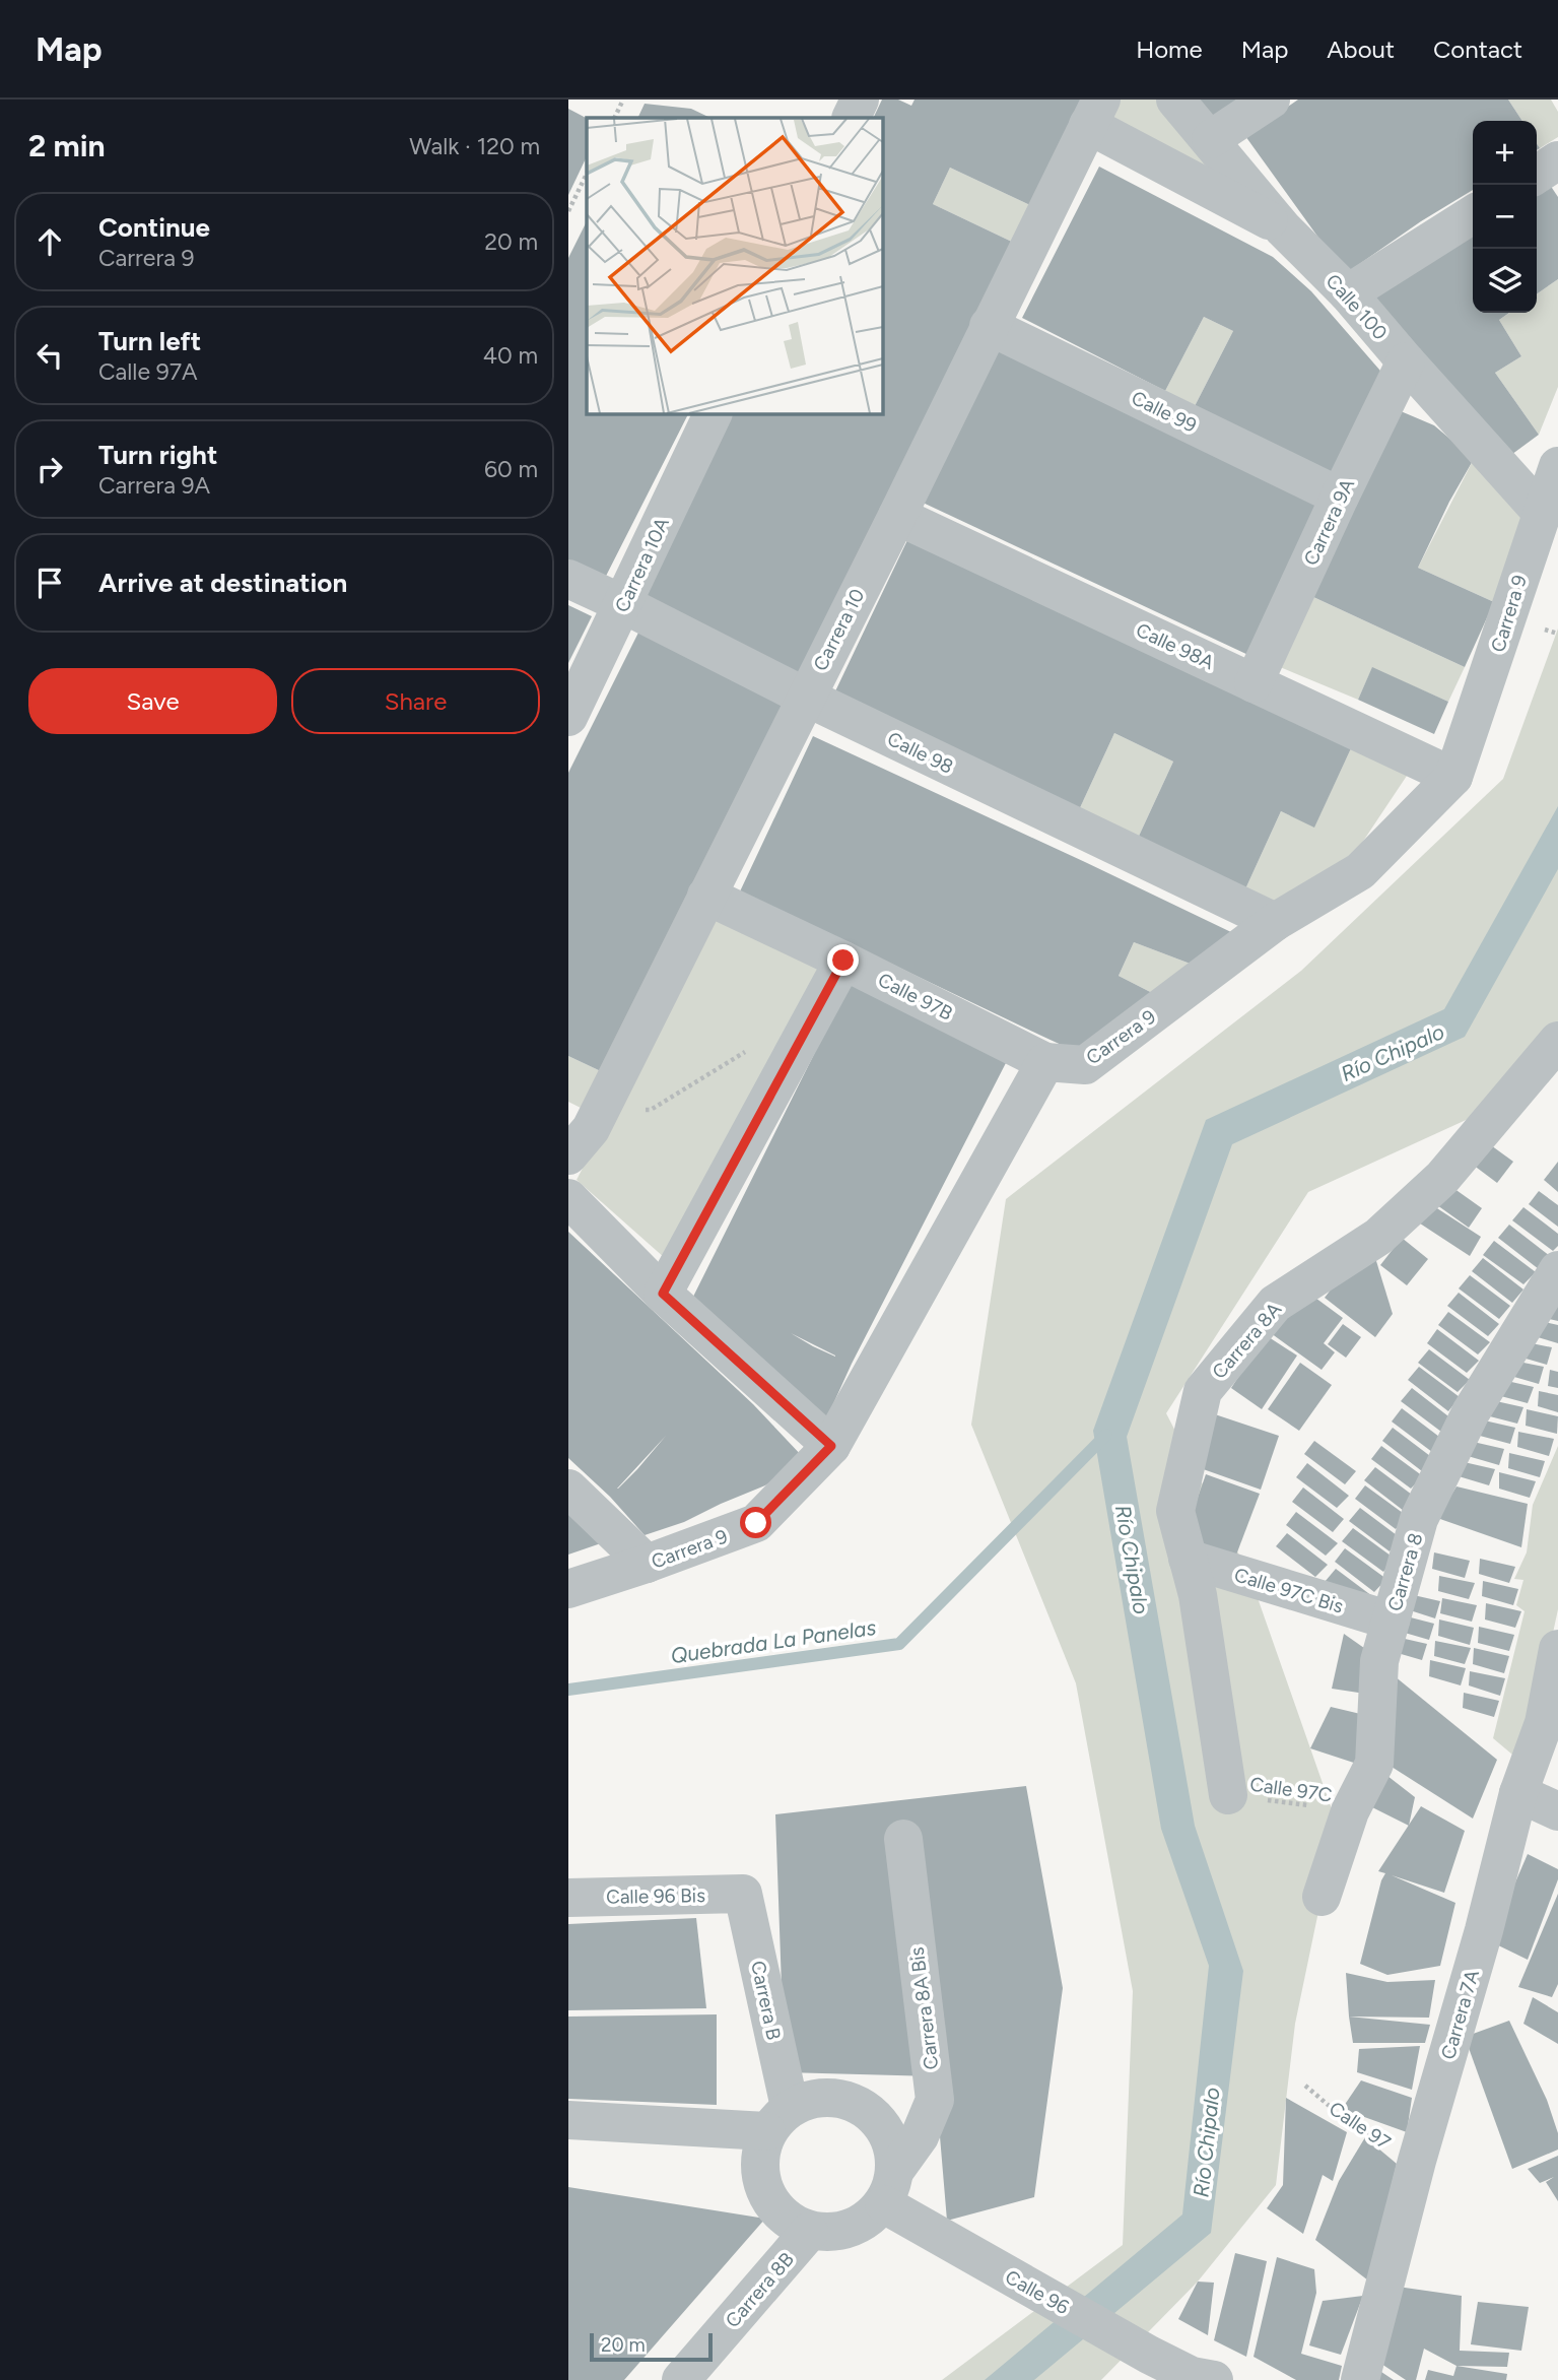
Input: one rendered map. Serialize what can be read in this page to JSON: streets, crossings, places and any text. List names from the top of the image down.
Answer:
{
  "streets": {
    "street": [
      "Calle 100",
      "Calle 99",
      "Carrera 9A",
      "Carrera 10A",
      "Carrera 9",
      "Carrera 10",
      "Calle 98A",
      "Calle 98",
      "Calle 97B",
      "Carrera 8A",
      "Carrera 8",
      "Calle 97C Bis",
      "Calle 96 Bis",
      "Carrera B",
      "Carrera 8A Bis",
      "Carrera 7A",
      "Carrera 8B",
      "Calle 96"
    ],
    "path": ["Calle 97C", "Calle 97"]
  },
  "crossings": [
    ["Calle 100", "Carrera 9A"],
    ["Calle 100", "Carrera 9"],
    ["Calle 99", "Carrera 9A"],
    ["Calle 99", "Carrera 10"],
    ["Carrera 9A", "Calle 98A"],
    ["Carrera 10A", "Calle 98"],
    ["Carrera 9", "Calle 98A"],
    ["Carrera 9", "Calle 98"],
    ["Carrera 9", "Calle 97B"],
    ["Carrera 10", "Calle 98A"],
    ["Carrera 10", "Calle 98"],
    ["Carrera 10", "Calle 97B"],
    ["Carrera 8A", "Calle 97C Bis"],
    ["Carrera 8A", "Calle 97C"],
    ["Carrera 8", "Calle 97C Bis"],
    ["Carrera 8", "Calle 97C"],
    ["Calle 96 Bis", "Carrera B"],
    ["Carrera B", "Carrera 8A Bis"],
    ["Carrera B", "Carrera 8B"],
    ["Carrera B", "Calle 96"],
    ["Carrera 8A Bis", "Carrera 8B"],
    ["Carrera 8A Bis", "Calle 96"],
    ["Carrera 7A", "Calle 97"],
    ["Carrera 8B", "Calle 96"]
  ],
  "water": ["Río Chipalo", "Quebrada La Panelas"],
  "scale_bar": "20 m",
  "page": {
    "header": "Map",
    "nav": [
      "Home",
      "Map",
      "About",
      "Contact"
    ],
    "heading": ["2 min", "Walk · 120 m"],
    "map_buttons": ["+", "−"],
    "list": [
      ["Continue", "Carrera 9", "20 m"],
      ["Turn left", "Calle 97A", "40 m"],
      ["Turn right", "Carrera 9A", "60 m"],
      "Arrive at destination"
    ],
    "buttons": ["Save", "Share"],
    "scale": "20 m"
  }
}
